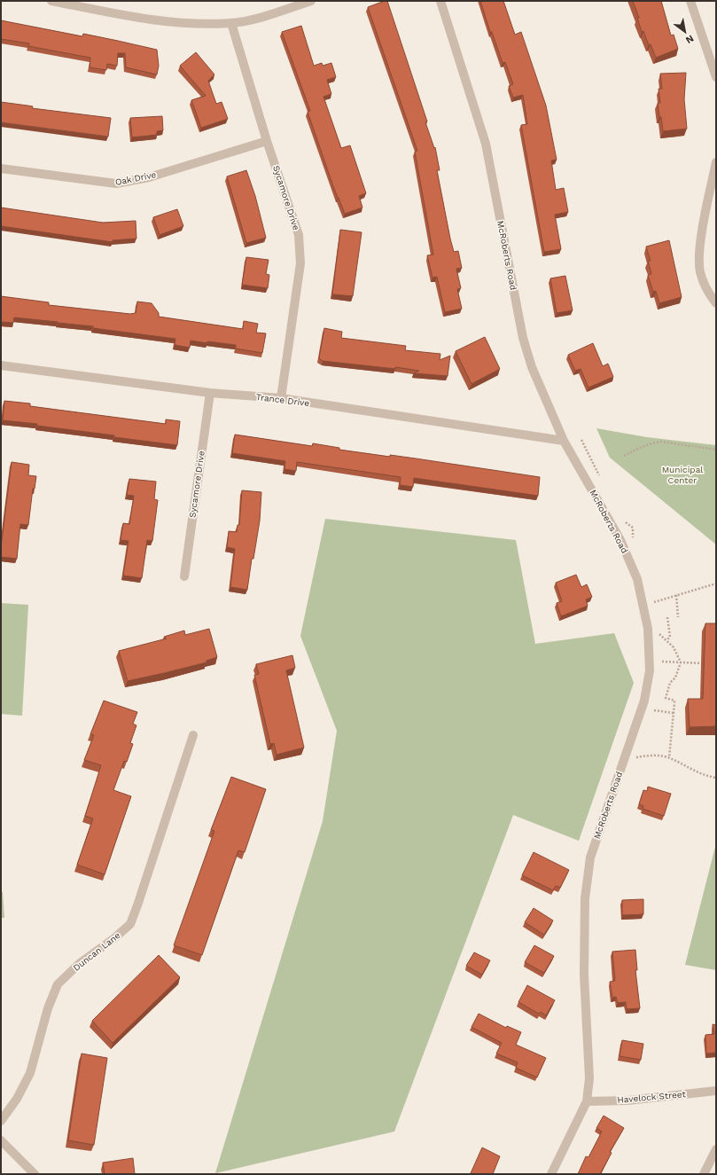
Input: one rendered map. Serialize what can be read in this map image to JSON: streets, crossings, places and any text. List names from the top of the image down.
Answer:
{
  "streets": {
    "street": [
      "Oak Drive",
      "Sycamore Drive",
      "McRoberts Road",
      "Trance Drive",
      "Duncan Lane",
      "Havelock Street"
    ]
  },
  "crossings": [
    ["Oak Drive", "Sycamore Drive"],
    ["Sycamore Drive", "Trance Drive"],
    ["McRoberts Road", "Trance Drive"],
    ["McRoberts Road", "Havelock Street"]
  ],
  "parks": ["Municipal Center"],
  "north": "bottom right"
}
